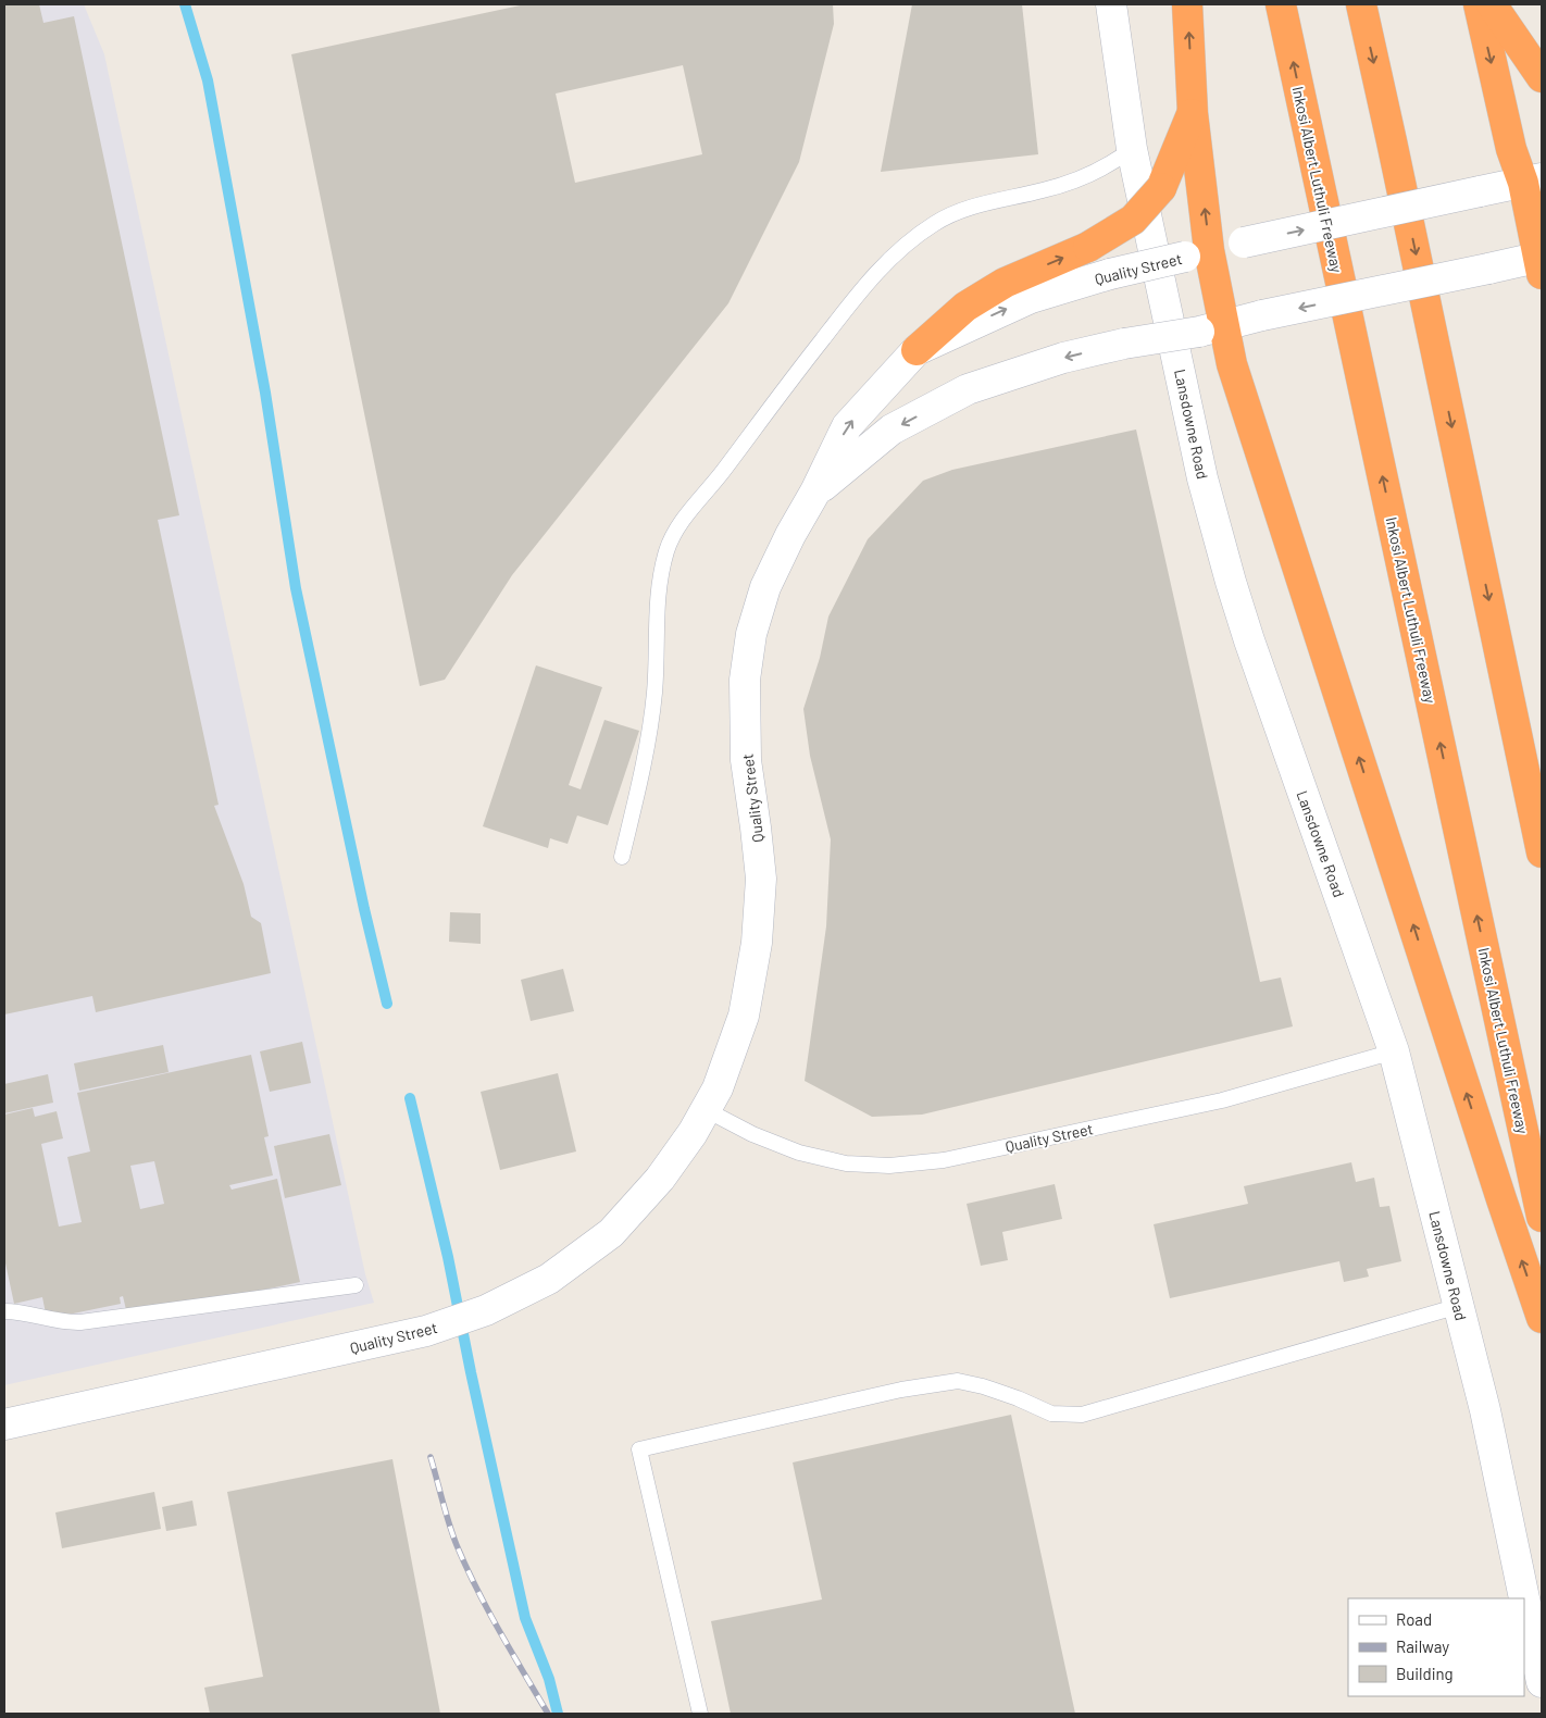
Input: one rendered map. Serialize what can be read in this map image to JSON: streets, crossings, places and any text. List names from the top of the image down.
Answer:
{
  "streets": {
    "highway": ["Inkosi Albert Luthuli Freeway"],
    "street": ["Quality Street", "Lansdowne Road"]
  },
  "crossings": [
    ["Quality Street", "Lansdowne Road"]
  ],
  "legend": ["Road", "Railway", "Building"]
}
